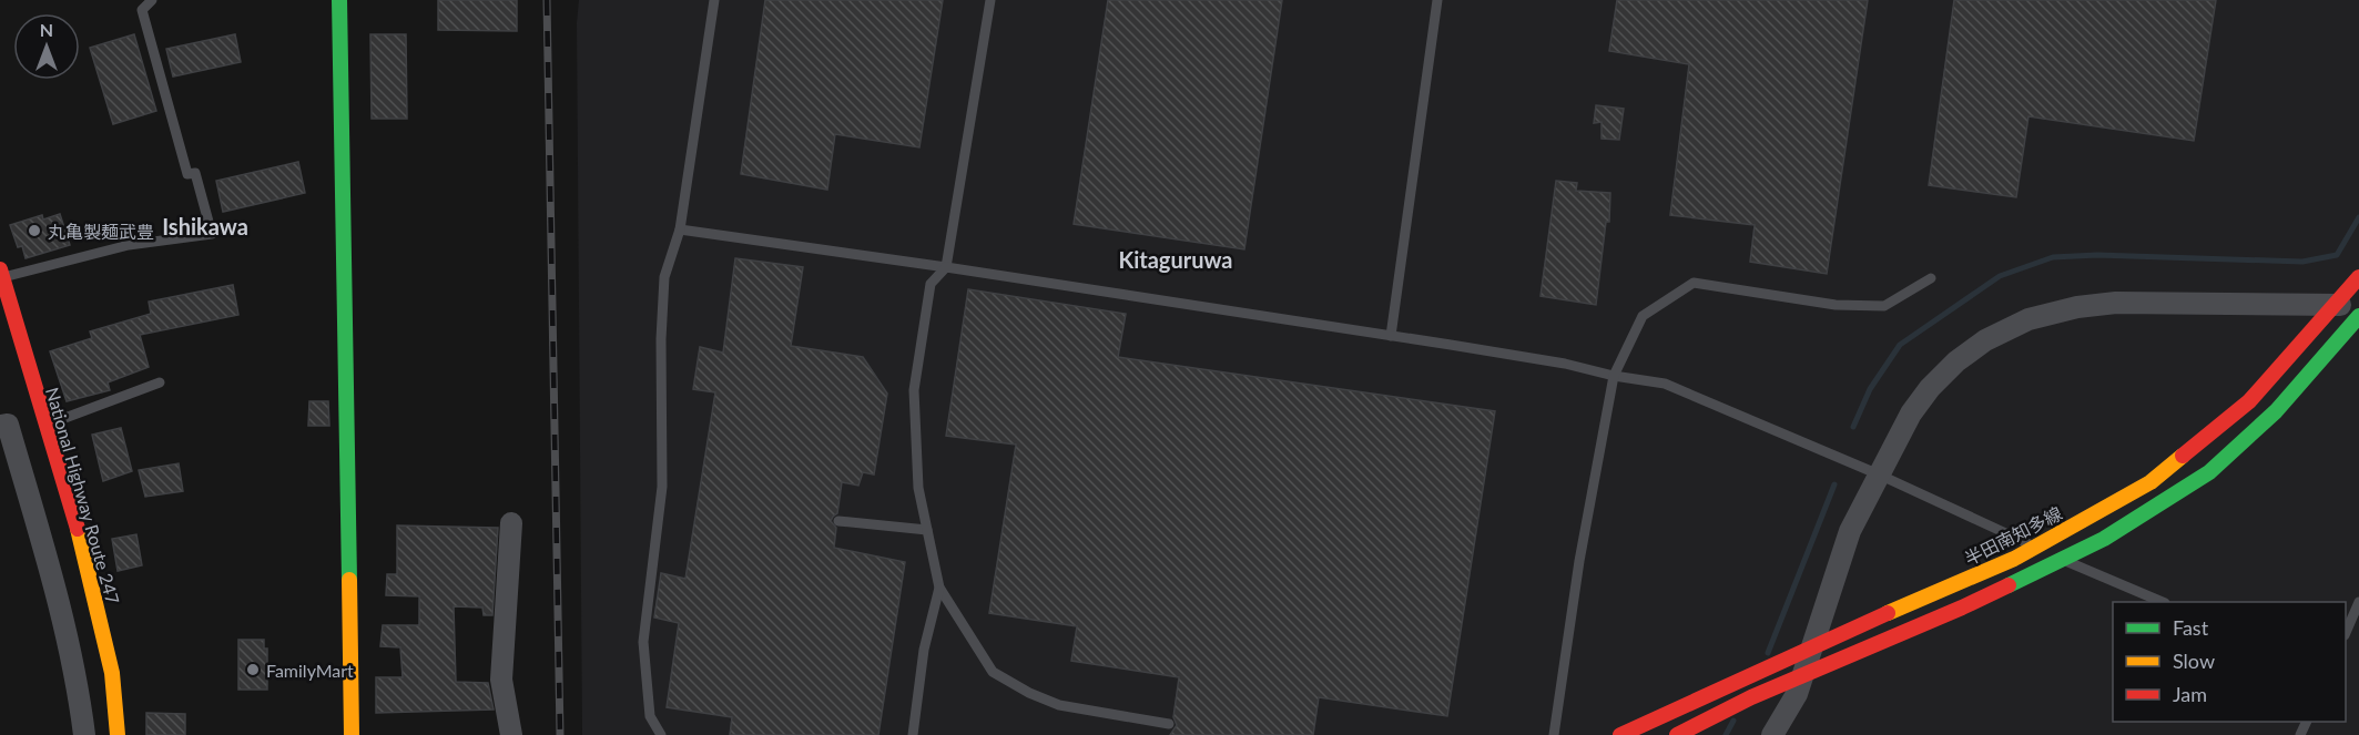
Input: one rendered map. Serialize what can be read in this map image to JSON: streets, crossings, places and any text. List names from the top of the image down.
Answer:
{
  "streets": {
    "main road": ["National Highway Route 247", "半田南知多線"]
  },
  "districts": ["Ishikawa", "Kitaguruwa"],
  "places": ["丸亀製麺武豊", "FamilyMart"],
  "legend": ["Fast", "Slow", "Jam"],
  "north": "top"
}
